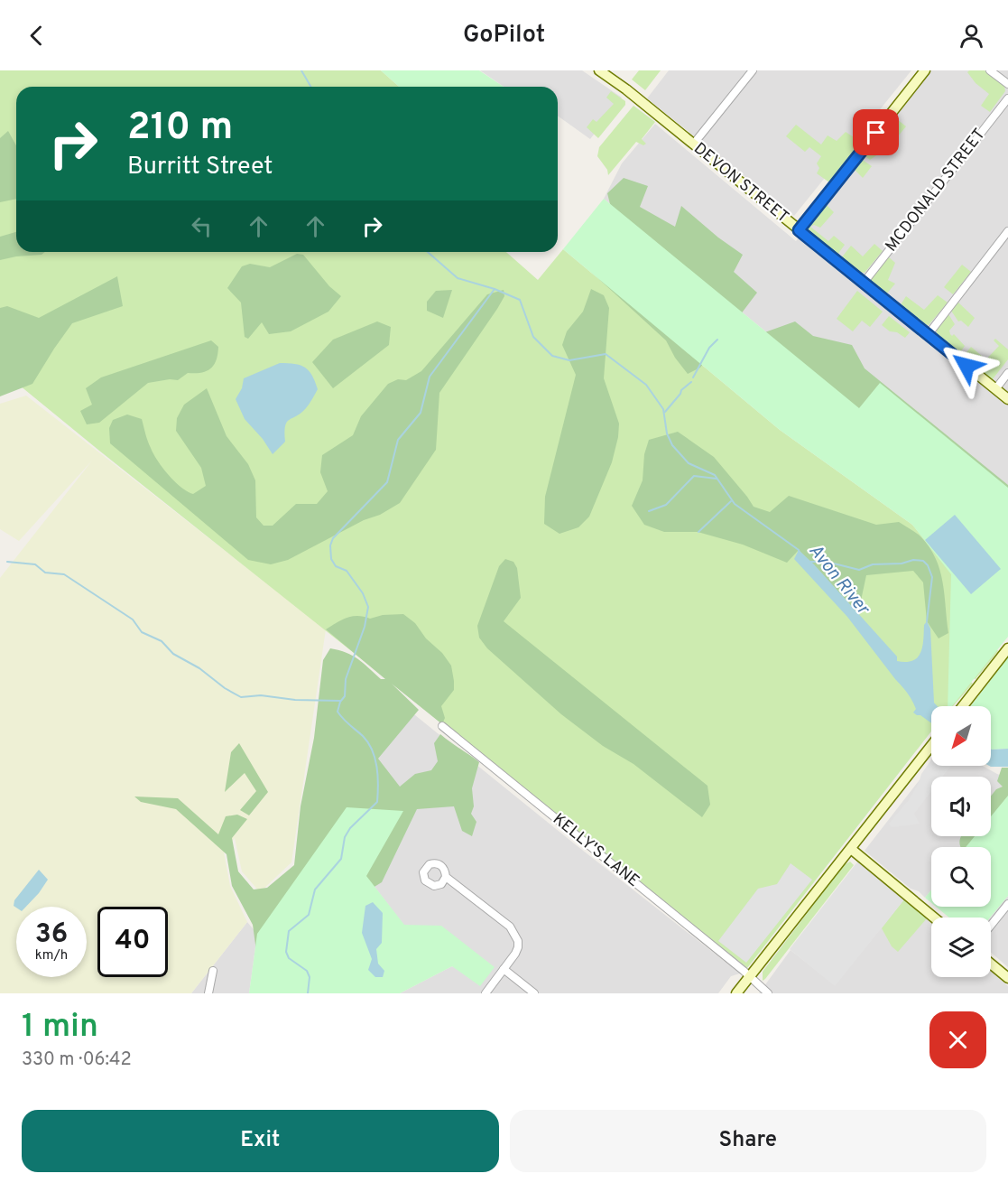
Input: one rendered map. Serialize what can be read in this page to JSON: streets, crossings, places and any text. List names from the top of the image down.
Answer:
{
  "streets": {
    "street": ["DEVON STREET", "MCDONALD STREET", "KELLY'S LANE"]
  },
  "crossings": [
    ["DEVON STREET", "MCDONALD STREET"]
  ],
  "water": ["Avon River"],
  "north": "bottom left",
  "page": {
    "header": "GoPilot",
    "turn": ["210 m", "Burritt Street"],
    "speed": "36 km/h",
    "limit": "40",
    "heading": ["1 min", "330 m · 06:42"],
    "buttons": ["Exit", "Share"]
  }
}
